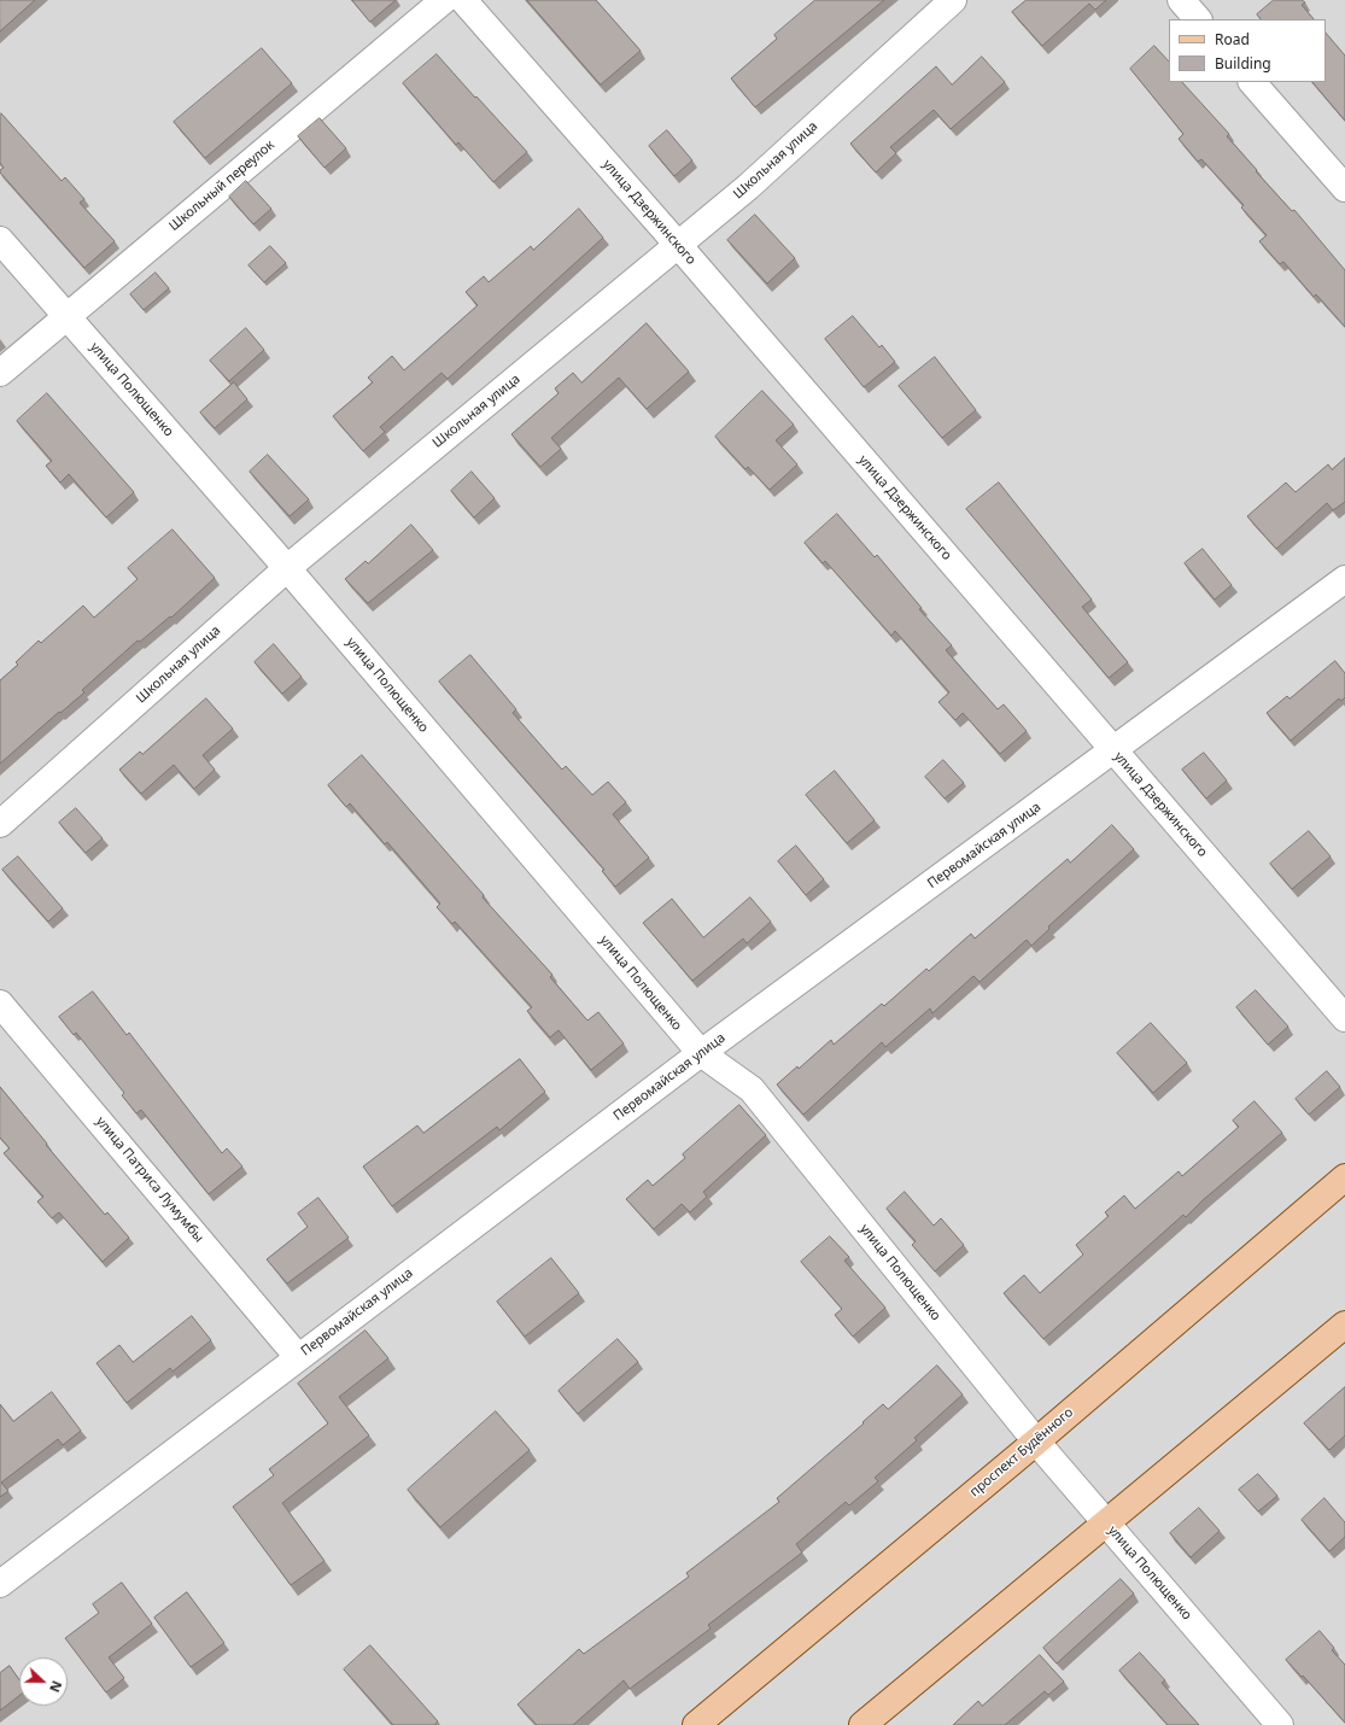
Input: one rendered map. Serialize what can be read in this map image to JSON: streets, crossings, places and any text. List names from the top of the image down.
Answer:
{
  "streets": {
    "main road": ["проспект Будённого"],
    "street": [
      "Школьная улица",
      "Школьный переулок",
      "улица Дзержинского",
      "улица Полющенко",
      "Первомайская улица",
      "улица Патриса Лумумбы"
    ]
  },
  "crossings": [
    ["Школьная улица", "улица Дзержинского"],
    ["Школьная улица", "улица Полющенко"],
    ["Школьный переулок", "улица Полющенко"],
    ["улица Дзержинского", "Первомайская улица"],
    ["улица Полющенко", "Первомайская улица"],
    ["улица Полющенко", "проспект Будённого"],
    ["Первомайская улица", "улица Патриса Лумумбы"]
  ],
  "legend": ["Road", "Building"],
  "north": "right"
}
